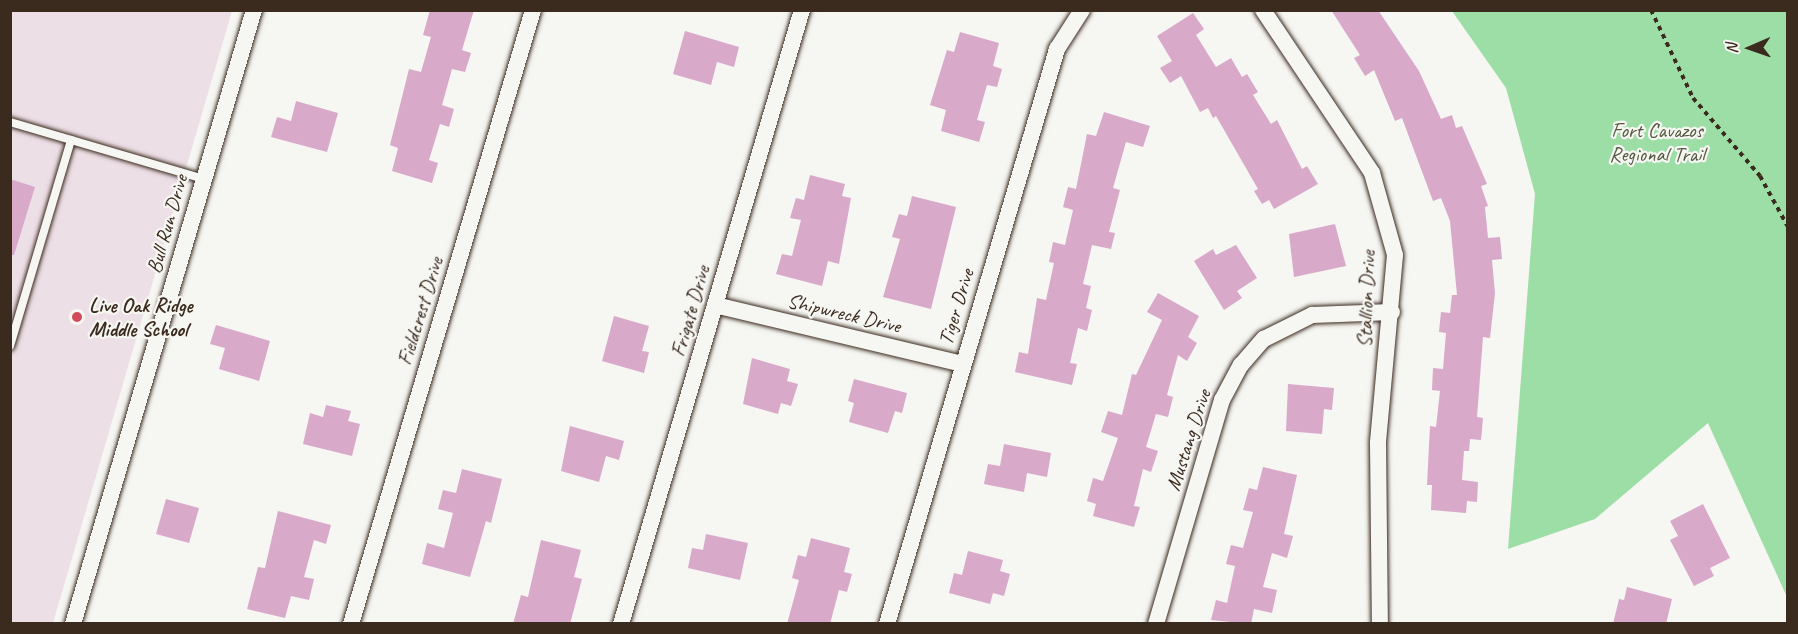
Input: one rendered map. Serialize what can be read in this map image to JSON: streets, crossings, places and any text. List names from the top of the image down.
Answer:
{
  "streets": {
    "street": [
      "Bull Run Drive",
      "Stallion Drive",
      "Tiger Drive",
      "Fieldcrest Drive",
      "Frigate Drive",
      "Shipwreck Drive",
      "Mustang Drive"
    ]
  },
  "crossings": [
    ["Stallion Drive", "Mustang Drive"],
    ["Tiger Drive", "Shipwreck Drive"],
    ["Frigate Drive", "Shipwreck Drive"]
  ],
  "parks": ["Fort Cavazos Regional Trail"],
  "places": ["Live Oak Ridge Middle School"],
  "north": "left"
}
